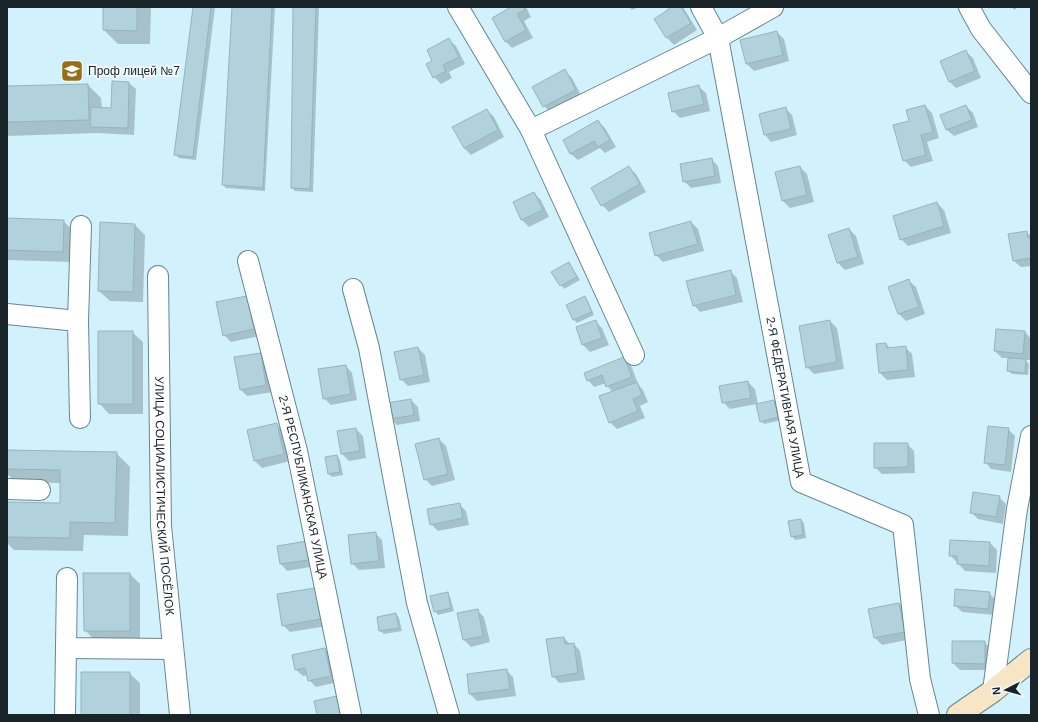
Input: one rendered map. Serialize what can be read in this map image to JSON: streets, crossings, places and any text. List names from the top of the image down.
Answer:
{
  "streets": {
    "street": ["2-Я ФЕДЕРАТИВНАЯ УЛИЦА", "2-Я РЕСПУБЛИКАНСКАЯ УЛИЦА", "УЛИЦА СОЦИАЛИСТИЧЕСКИЙ ПОСЁЛОК"]
  },
  "places": {
    "school or university": ["Проф лицей №7"]
  },
  "north": "left"
}
